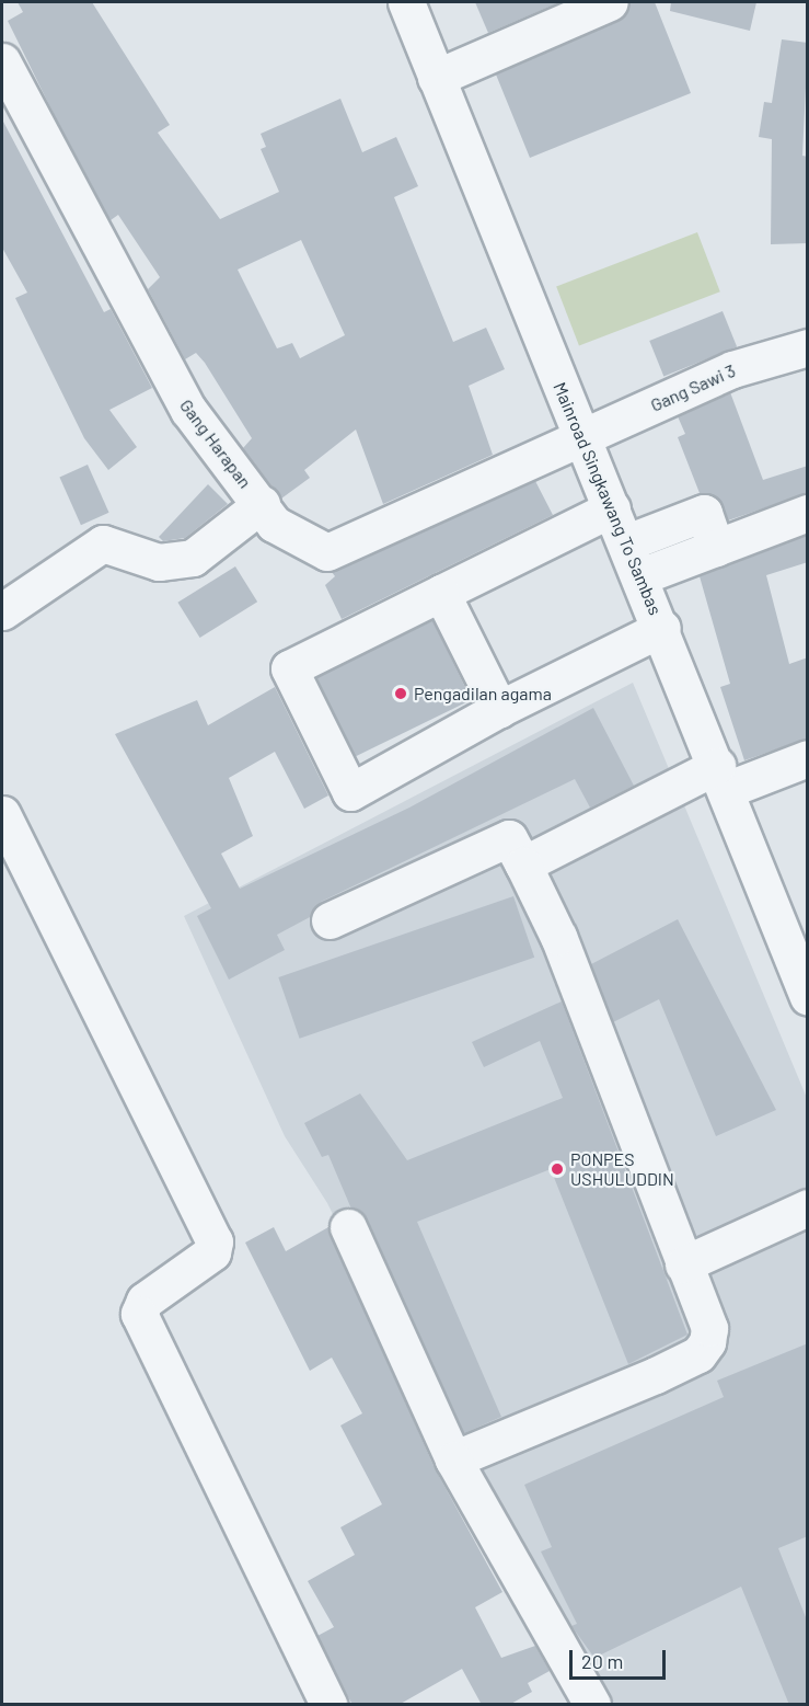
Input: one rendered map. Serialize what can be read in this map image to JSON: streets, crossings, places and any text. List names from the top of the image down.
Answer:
{
  "streets": {
    "street": ["Gang Sawi 3", "Gang Harapan", "Mainroad Singkawang To Sambas"]
  },
  "crossings": [
    ["Gang Sawi 3", "Gang Harapan"],
    ["Gang Sawi 3", "Mainroad Singkawang To Sambas"],
    ["Gang Harapan", "Mainroad Singkawang To Sambas"]
  ],
  "places": ["Pengadilan agama", "PONPES USHULUDDIN"],
  "scale_bar": "20 m"
}
